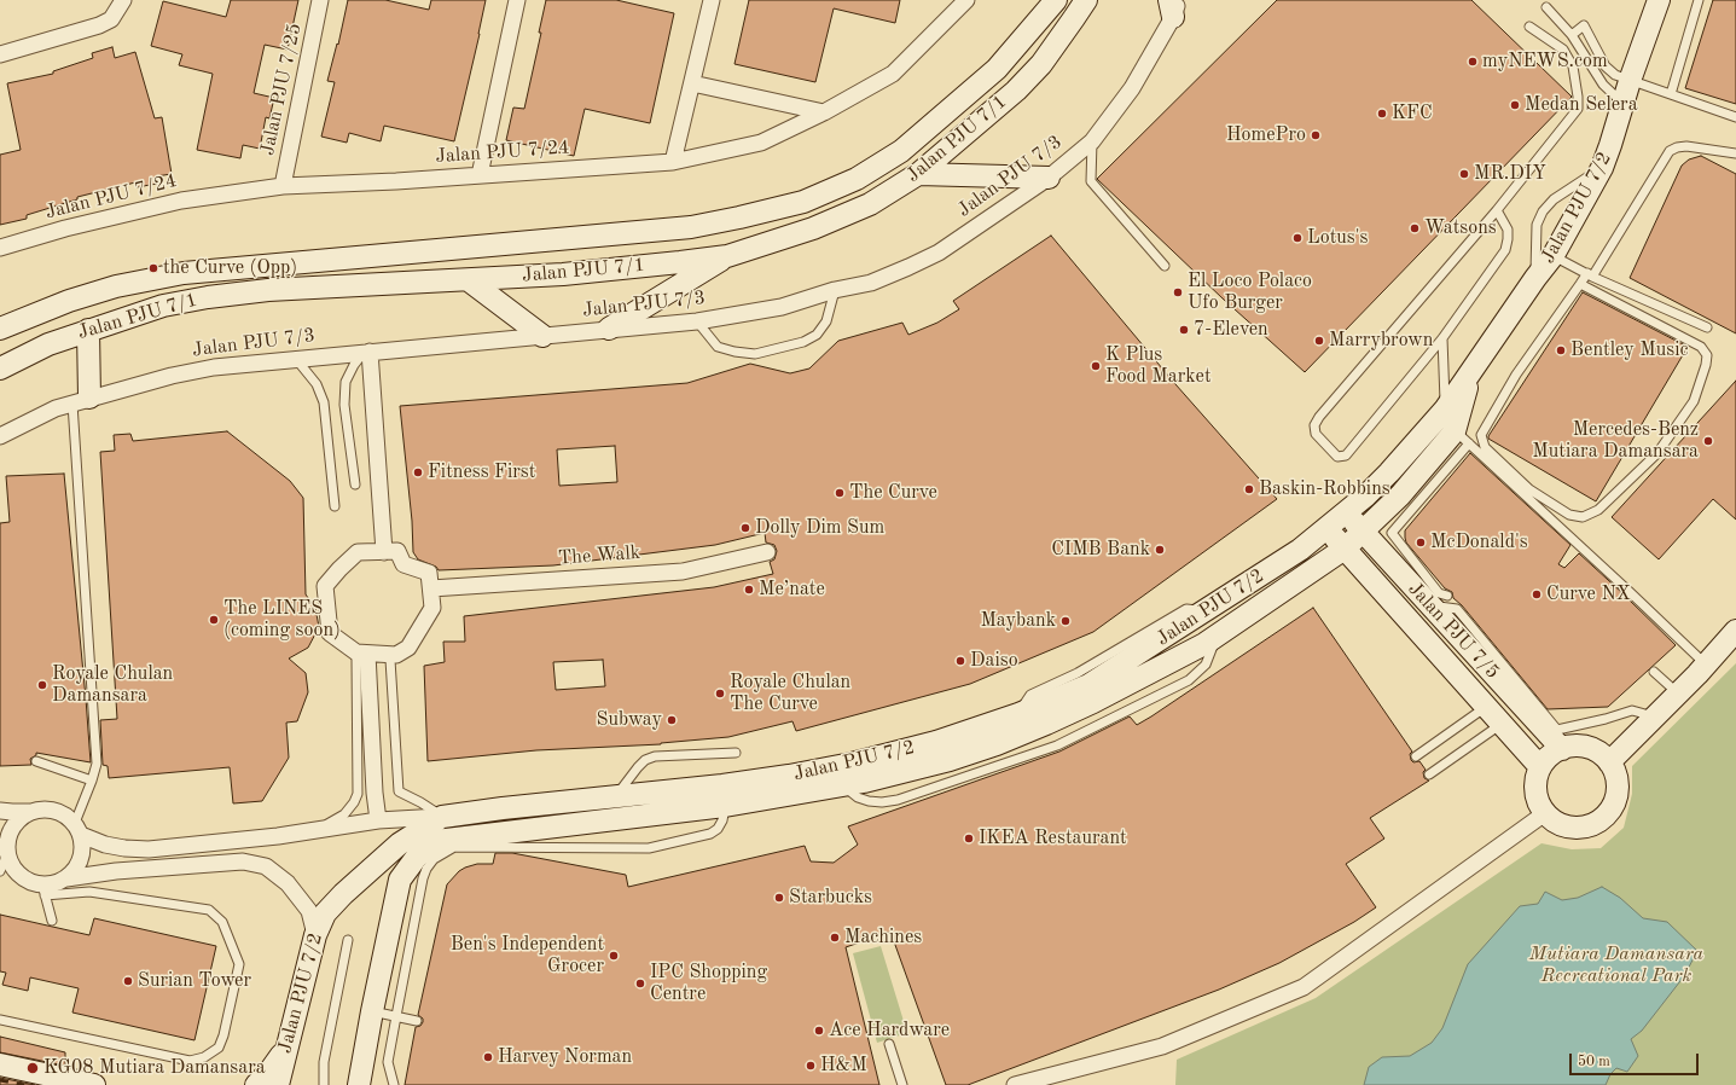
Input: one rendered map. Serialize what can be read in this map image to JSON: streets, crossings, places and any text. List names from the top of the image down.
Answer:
{
  "streets": {
    "street": [
      "Jalan PJU 7/25",
      "Jalan PJU 7/1",
      "Jalan PJU 7/24",
      "Jalan PJU 7/3",
      "Jalan PJU 7/2",
      "The Walk",
      "Jalan PJU 7/5"
    ]
  },
  "crossings": [
    ["Jalan PJU 7/25", "Jalan PJU 7/24"],
    ["Jalan PJU 7/2", "Jalan PJU 7/5"]
  ],
  "parks": ["Mutiara Damansara Recreational Park"],
  "places": [
    "myNEWS.com",
    "Medan Selera",
    "KFC",
    "HomePro",
    "MR.DIY",
    "Watsons",
    "Lotus's",
    "the Curve (Opp)",
    "El Loco Polaco Ufo Burger",
    "7-Eleven",
    "Marrybrown",
    "Bentley Music",
    "K Plus Food Market",
    "Mercedes-Benz Mutiara Damansara",
    "Fitness First",
    "Baskin-Robbins",
    "The Curve",
    "Dolly Dim Sum",
    "McDonald's",
    "CIMB Bank",
    "Me’nate",
    "Curve NX",
    "The LINES (coming soon)",
    "Maybank",
    "Daiso",
    "Royale Chulan Damansara",
    "Royale Chulan The Curve",
    "Subway",
    "IKEA Restaurant",
    "Starbucks",
    "Machines",
    "Ben's Independent Grocer",
    "Surian Tower",
    "IPC Shopping Centre",
    "Ace Hardware",
    "Harvey Norman",
    "H&M",
    "KG08 Mutiara Damansara"
  ],
  "scale_bar": "50 m"
}
